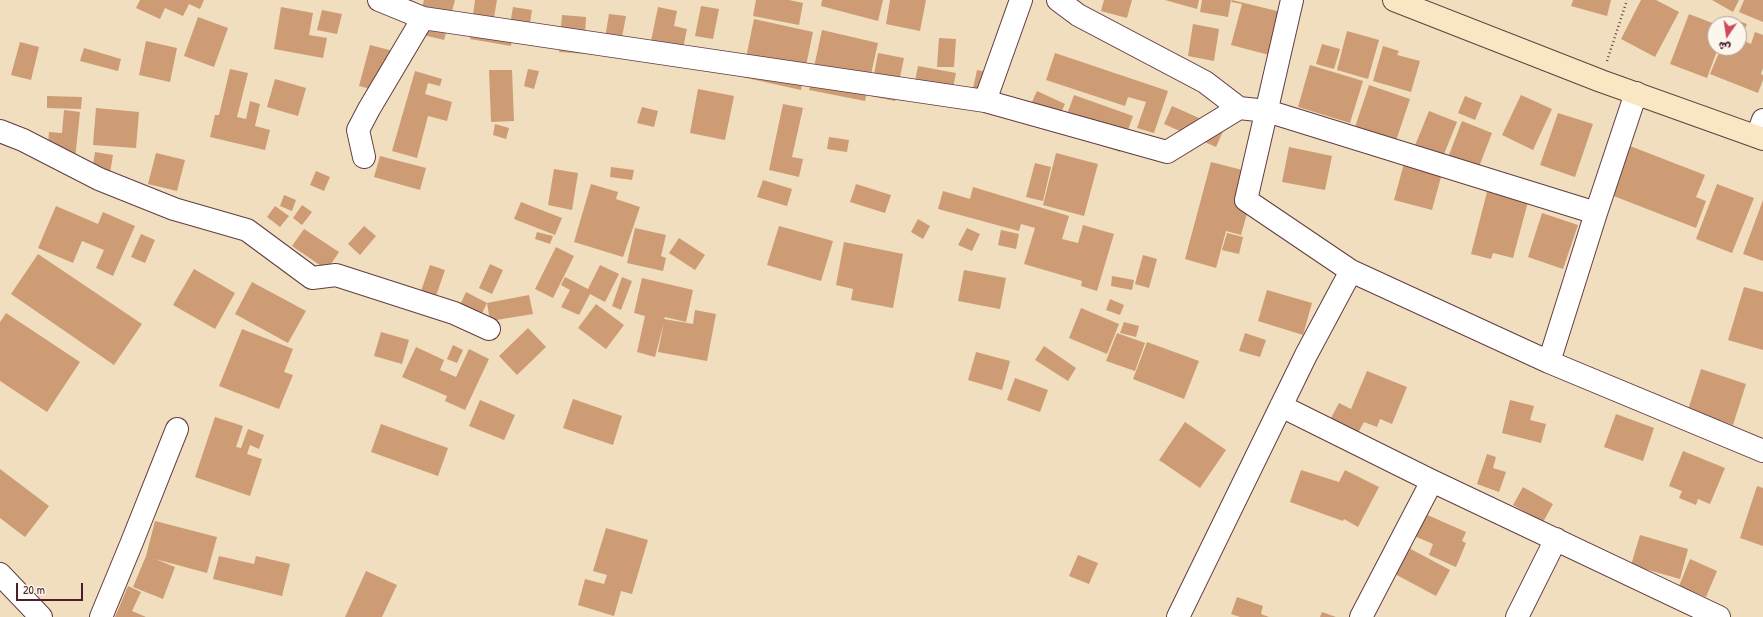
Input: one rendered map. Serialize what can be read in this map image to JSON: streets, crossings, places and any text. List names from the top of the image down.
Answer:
{
  "scale_bar": "20 m",
  "north": "bottom"
}
